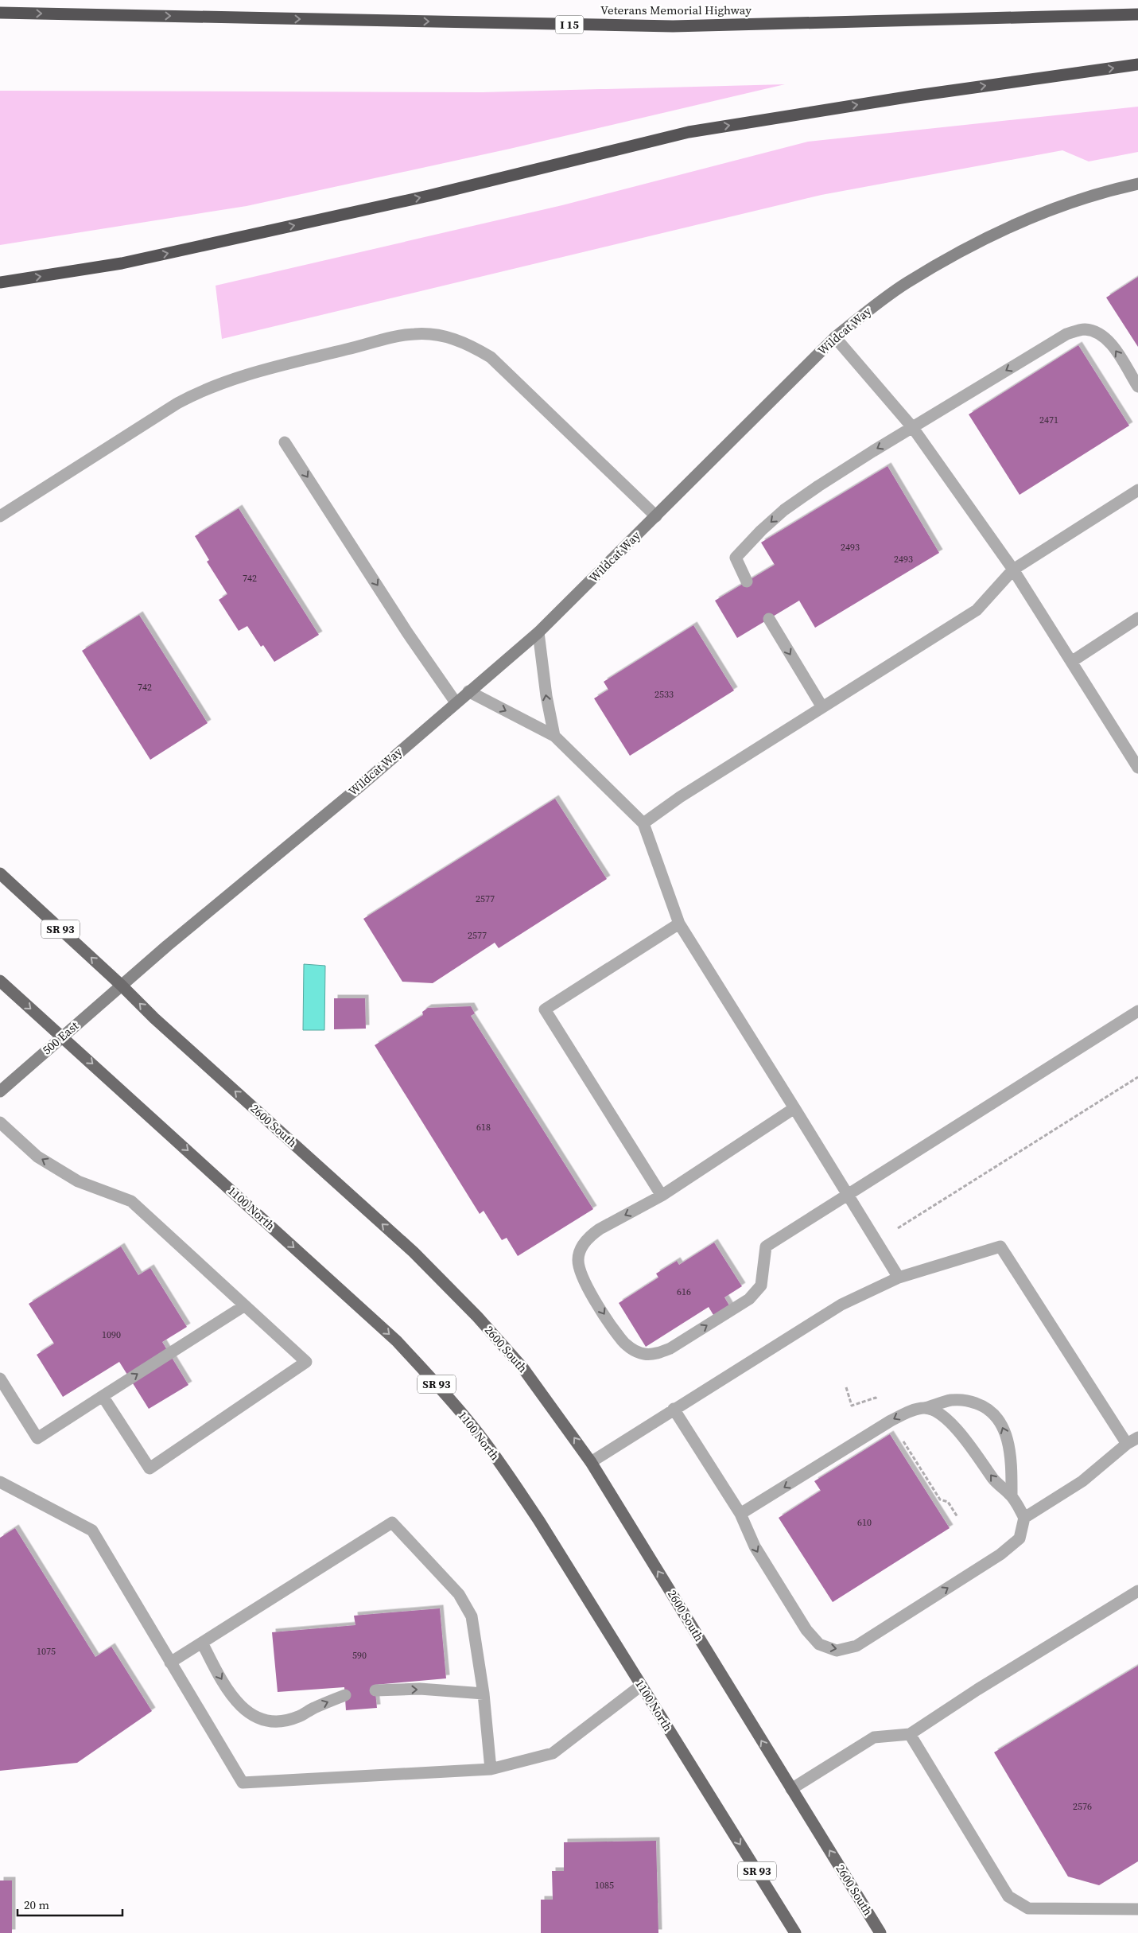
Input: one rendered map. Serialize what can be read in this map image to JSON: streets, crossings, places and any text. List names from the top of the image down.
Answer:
{
  "streets": {
    "highway": ["Veterans Memorial Highway", "I 15"],
    "main road": ["SR 93", "2600 South", "1100 North"],
    "street": ["Wildcat Way", "500 East"]
  },
  "crossings": [
    ["Wildcat Way", "500 East"],
    ["Wildcat Way", "2600 South"],
    ["500 East", "2600 South"],
    ["500 East", "1100 North"]
  ],
  "one_way": ["2600 South", "1100 North"],
  "house_numbers": [
    "2471",
    "2493",
    "2493",
    "742",
    "742",
    "2533",
    "2577",
    "2577",
    "618",
    "616",
    "1090",
    "610",
    "1075",
    "590",
    "2576",
    "1085"
  ],
  "scale_bar": "20 m"
}
